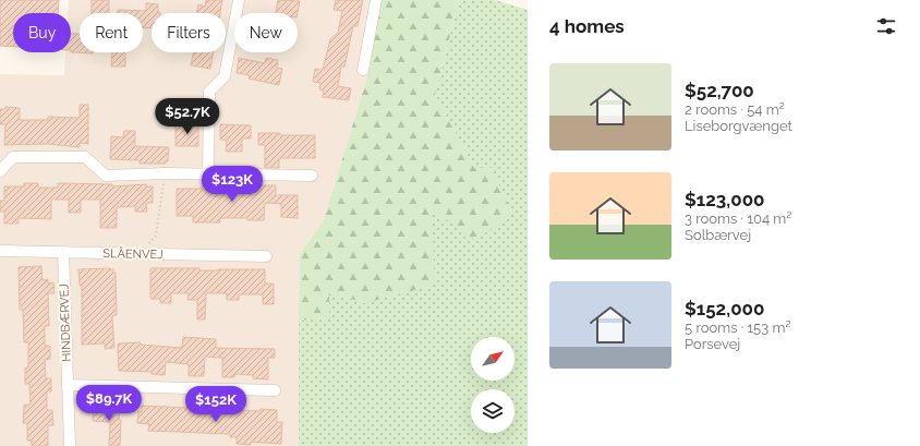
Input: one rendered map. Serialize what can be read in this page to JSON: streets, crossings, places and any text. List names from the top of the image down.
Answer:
{
  "streets": {
    "street": ["SLÅENVEJ", "HINDBÆRVEJ"]
  },
  "crossings": [
    ["SLÅENVEJ", "HINDBÆRVEJ"]
  ],
  "north": "top right",
  "page": {
    "heading": "4 homes",
    "chip": [
      "Buy",
      "Rent",
      "Filters",
      "New"
    ],
    "list": [
      {
        "name": "$52,700",
        "note": "2 rooms · 54 m² · Liseborgvænget"
      },
      {
        "name": "$123,000",
        "note": "3 rooms · 104 m² · Solbærvej"
      },
      {
        "name": "$152,000",
        "note": "5 rooms · 153 m² · Porsevej"
      }
    ],
    "price": [
      "$52.7K",
      "$123K",
      "$89.7K",
      "$152K"
    ]
  }
}
